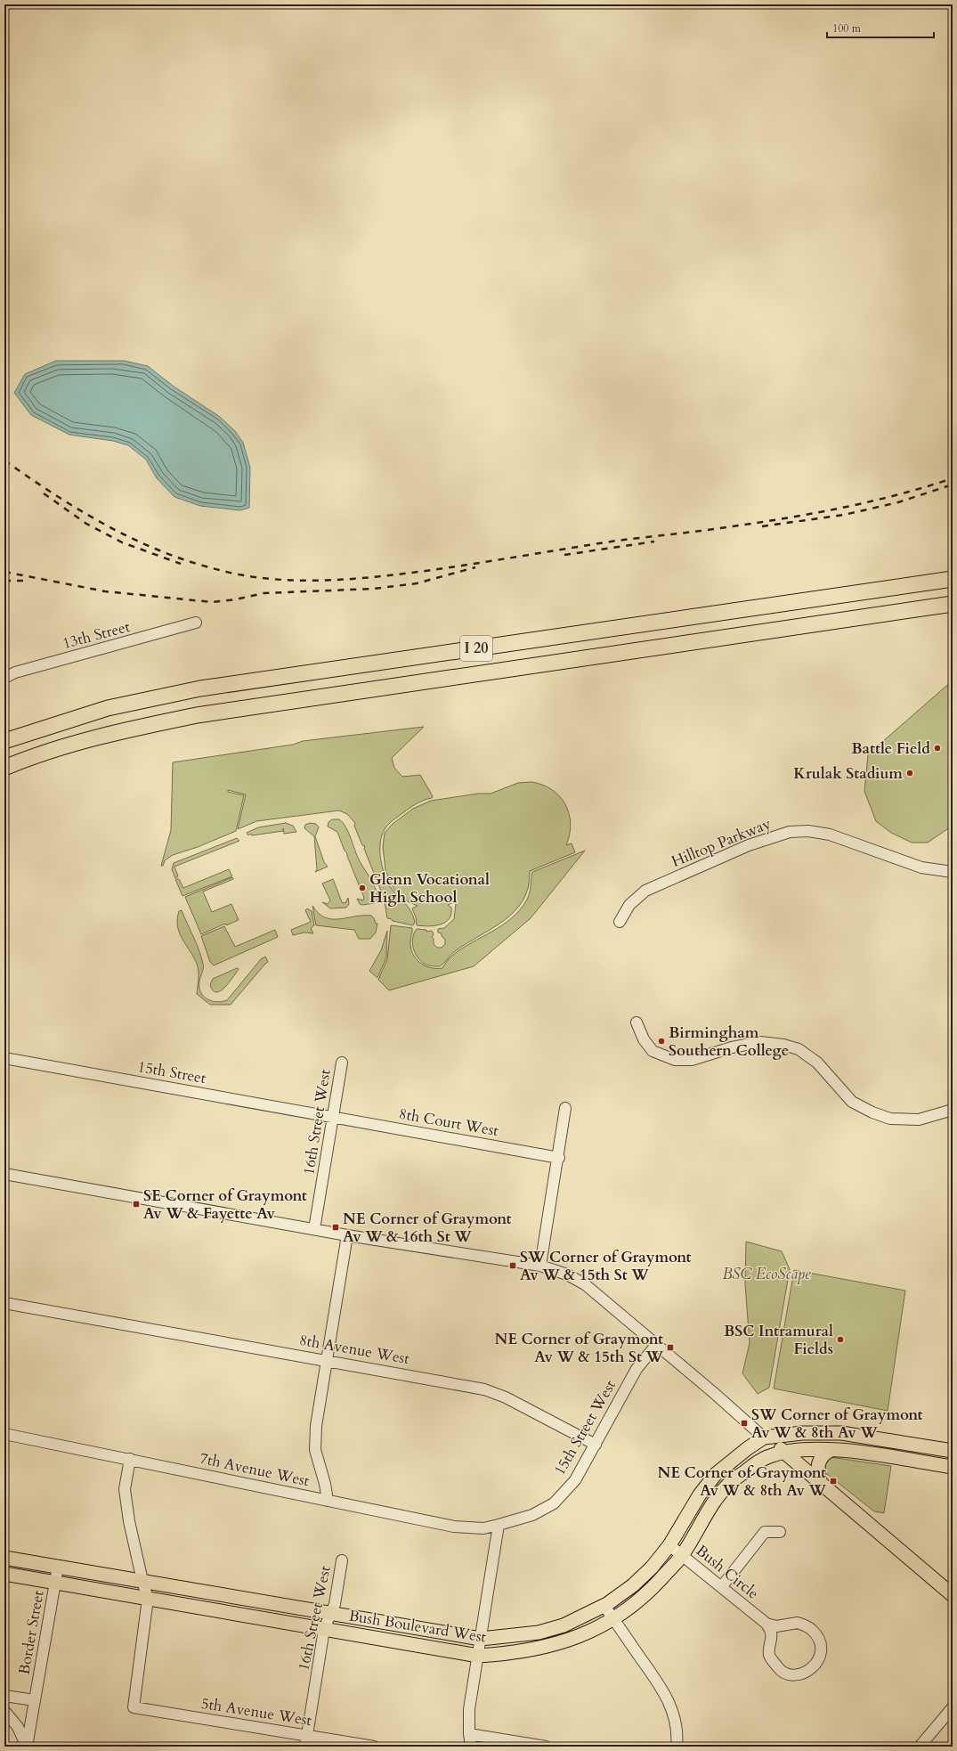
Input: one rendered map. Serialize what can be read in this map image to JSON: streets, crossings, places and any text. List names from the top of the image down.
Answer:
{
  "streets": {
    "highway": ["I 20"],
    "main road": ["Bush Boulevard West"],
    "street": [
      "13th Street",
      "Hilltop Parkway",
      "15th Street",
      "16th Street West",
      "8th Court West",
      "8th Avenue West",
      "15th Street West",
      "7th Avenue West",
      "Bush Circle",
      "Border Street",
      "5th Avenue West"
    ]
  },
  "crossings": [
    ["15th Street", "16th Street West"],
    ["15th Street", "8th Court West"],
    ["16th Street West", "8th Court West"],
    ["16th Street West", "Bush Boulevard West"],
    ["16th Street West", "5th Avenue West"],
    ["8th Avenue West", "15th Street West"],
    ["15th Street West", "7th Avenue West"],
    ["Bush Circle", "Bush Boulevard West"],
    ["Bush Boulevard West", "Border Street"],
    ["Bush Boulevard West", "5th Avenue West"]
  ],
  "parks": ["BSC EcoScape"],
  "places": {
    "other": [
      "Battle Field",
      "Krulak Stadium",
      "Glenn Vocational High School",
      "Birmingham Southern College",
      "BSC Intramural Fields"
    ],
    "transit": [
      "SE Corner of Graymont Av W & Fayette Av",
      "NE Corner of Graymont Av W & 16th St W",
      "SW Corner of Graymont Av W & 15th St W",
      "NE Corner of Graymont Av W & 15th St W",
      "SW Corner of Graymont Av W & 8th Av W",
      "NE Corner of Graymont Av W & 8th Av W"
    ]
  },
  "scale_bar": "100 m"
}
